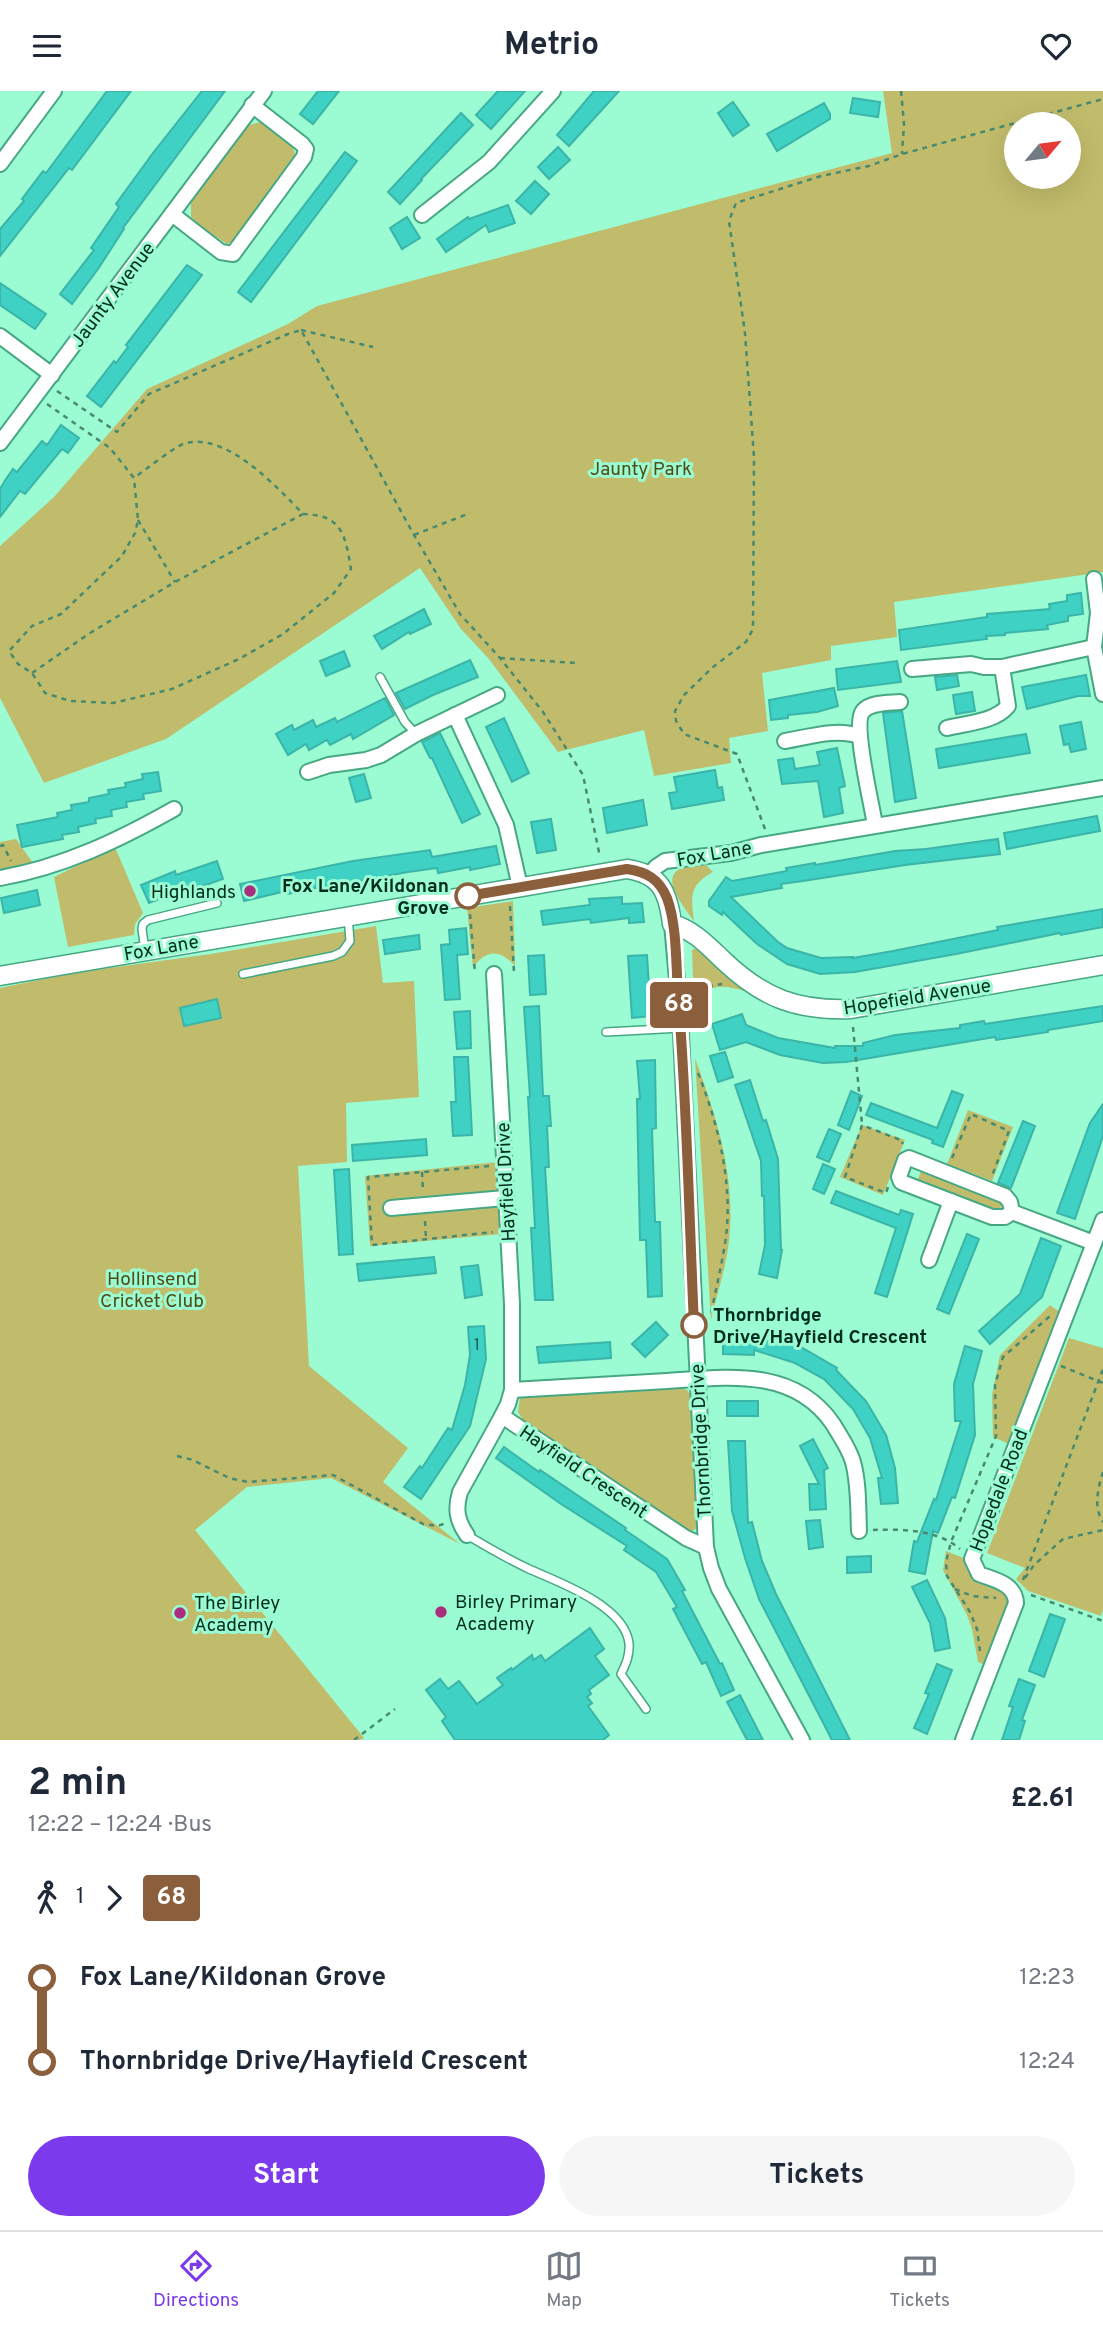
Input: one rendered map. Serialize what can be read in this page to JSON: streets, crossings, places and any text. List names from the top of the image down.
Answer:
{
  "streets": {
    "street": [
      "Jaunty Avenue",
      "Fox Lane",
      "Hopefield Avenue",
      "Hayfield Drive",
      "Thornbridge Drive",
      "Hayfield Crescent",
      "Hopedale Road"
    ]
  },
  "crossings": [
    ["Fox Lane", "Thornbridge Drive"],
    ["Hopefield Avenue", "Thornbridge Drive"],
    ["Hayfield Drive", "Hayfield Crescent"],
    ["Thornbridge Drive", "Hayfield Crescent"]
  ],
  "parks": ["Jaunty Park", "Hollinsend Cricket Club"],
  "places": [
    "Highlands",
    "Fox Lane/Kildonan Grove",
    "Thornbridge Drive/Hayfield Crescent",
    "Birley Primary Academy",
    "The Birley Academy"
  ],
  "lines": ["bus line 68"],
  "house_numbers": ["1"],
  "north": "top right",
  "page": {
    "header": "Metrio",
    "on_map": "68",
    "heading": ["2 min", "12:22 – 12:24 · Bus", "£2.61"],
    "legs": ["1", "68"],
    "list": [
      {
        "name": "Fox Lane/Kildonan Grove",
        "value": "12:23"
      },
      {
        "name": "Thornbridge Drive/Hayfield Crescent",
        "value": "12:24"
      }
    ],
    "buttons": ["Start", "Tickets"],
    "tabs": ["Directions", "Map", "Tickets"]
  }
}
